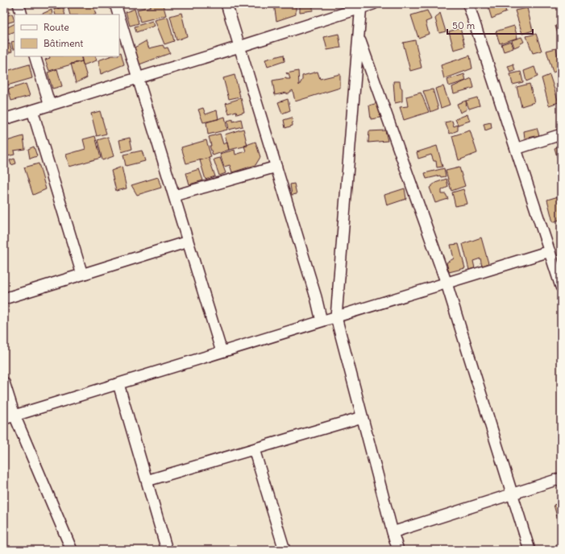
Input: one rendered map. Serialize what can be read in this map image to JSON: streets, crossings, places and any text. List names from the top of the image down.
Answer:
{
  "legend": ["Route", "Bâtiment"],
  "scale_bar": "50 m"
}
